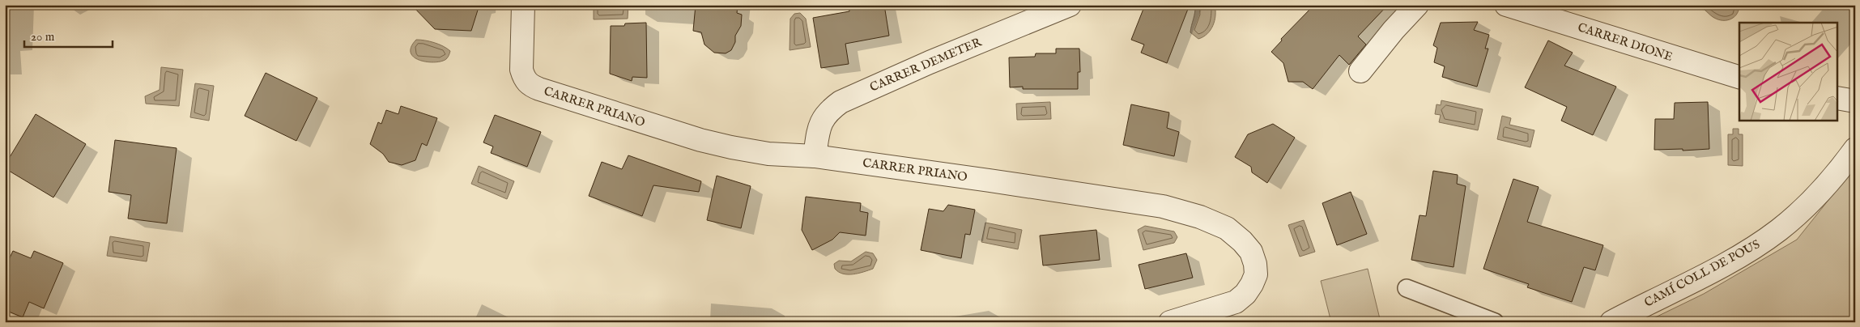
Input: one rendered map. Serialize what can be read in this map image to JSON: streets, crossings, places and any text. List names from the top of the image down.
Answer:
{
  "streets": {
    "street": [
      "CARRER DIONE",
      "CARRER DEMETER",
      "CARRER PRIANO",
      "CAMÍ COLL DE POUS"
    ]
  },
  "crossings": [
    ["CARRER DEMETER", "CARRER PRIANO"]
  ],
  "scale_bar": "20 m"
}
